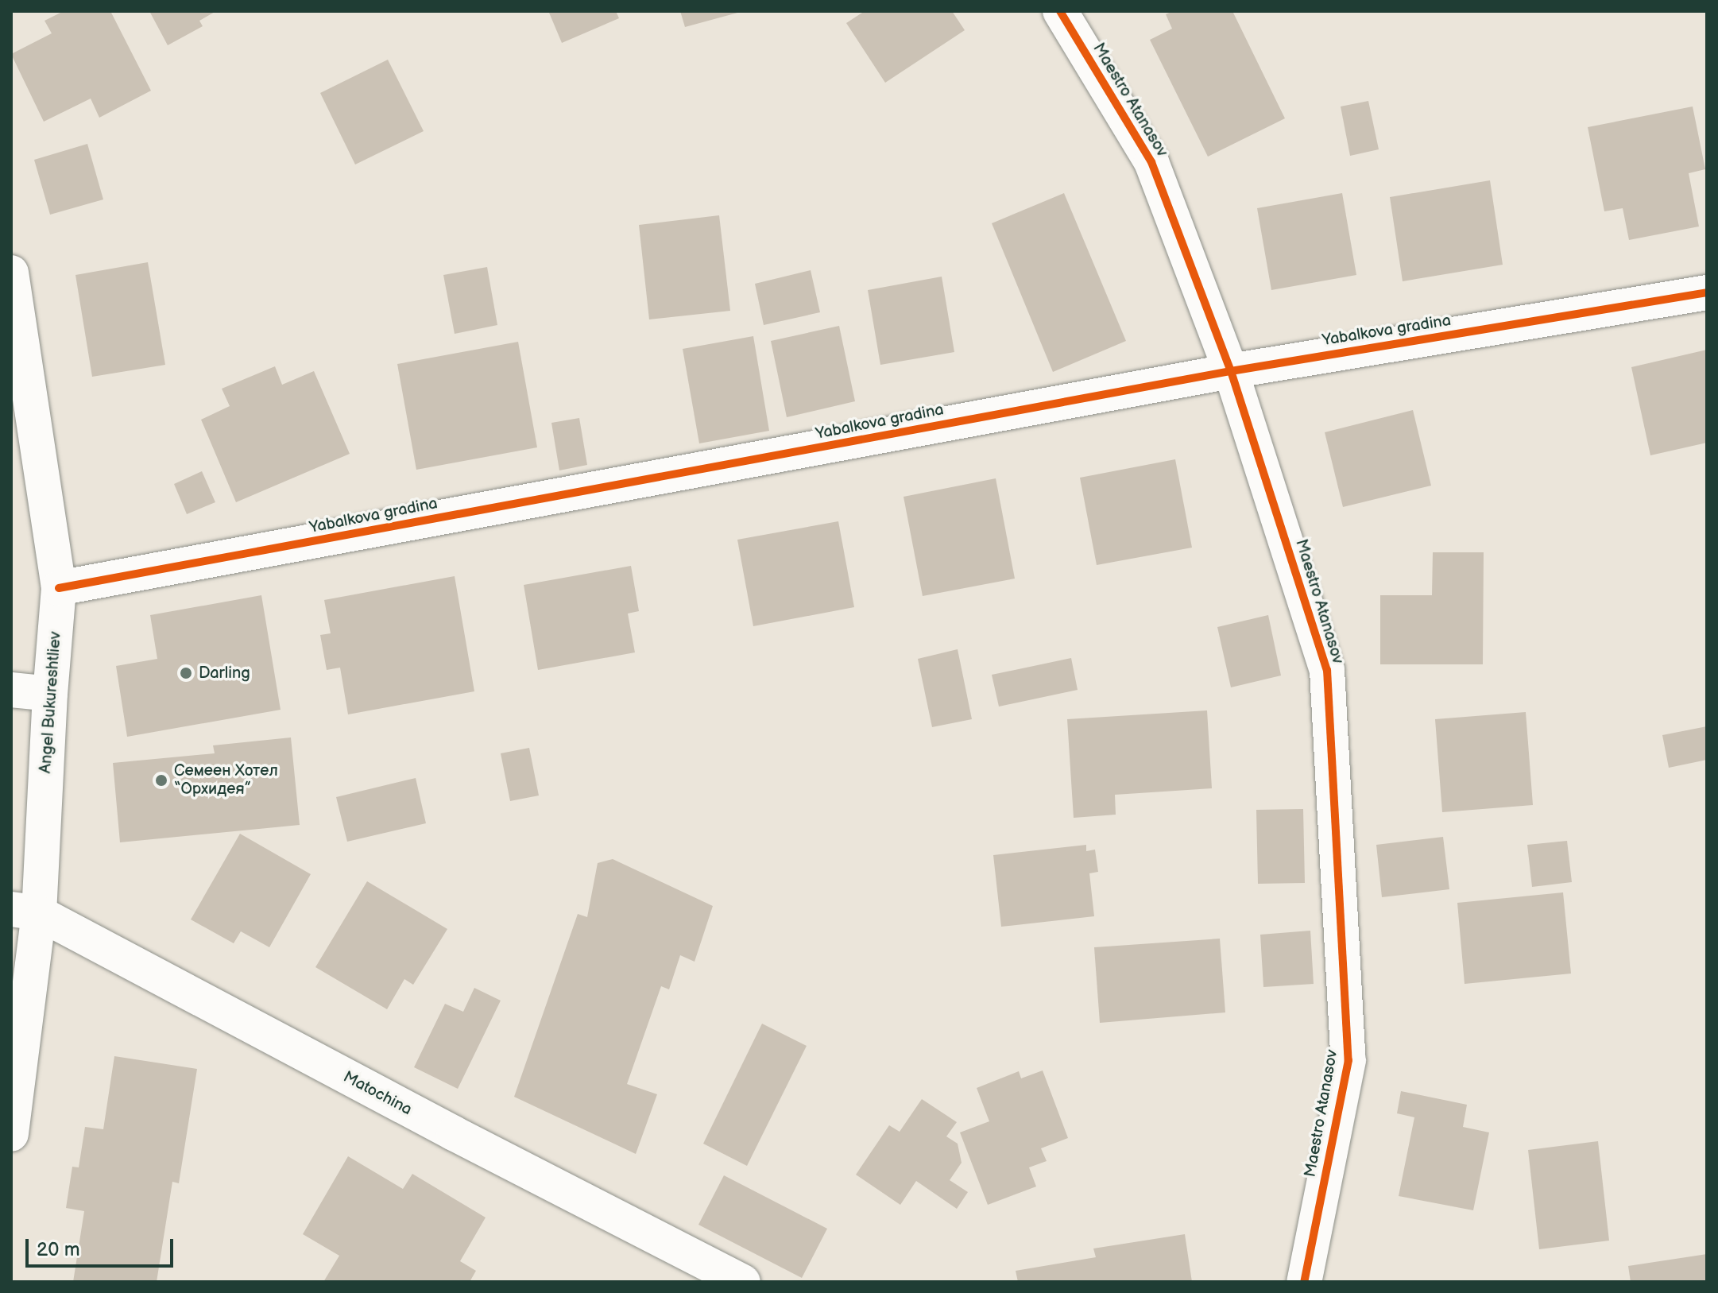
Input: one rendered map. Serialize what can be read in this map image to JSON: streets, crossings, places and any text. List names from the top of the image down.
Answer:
{
  "streets": {
    "street": [
      "Maestro Atanasov",
      "Yabalkova gradina",
      "Angel Bukureshtliev",
      "Matochina"
    ]
  },
  "crossings": [
    ["Maestro Atanasov", "Yabalkova gradina"],
    ["Yabalkova gradina", "Angel Bukureshtliev"],
    ["Angel Bukureshtliev", "Matochina"]
  ],
  "places": ["Darling", "Семеен Хотел “Орхидея”"],
  "scale_bar": "20 m"
}
